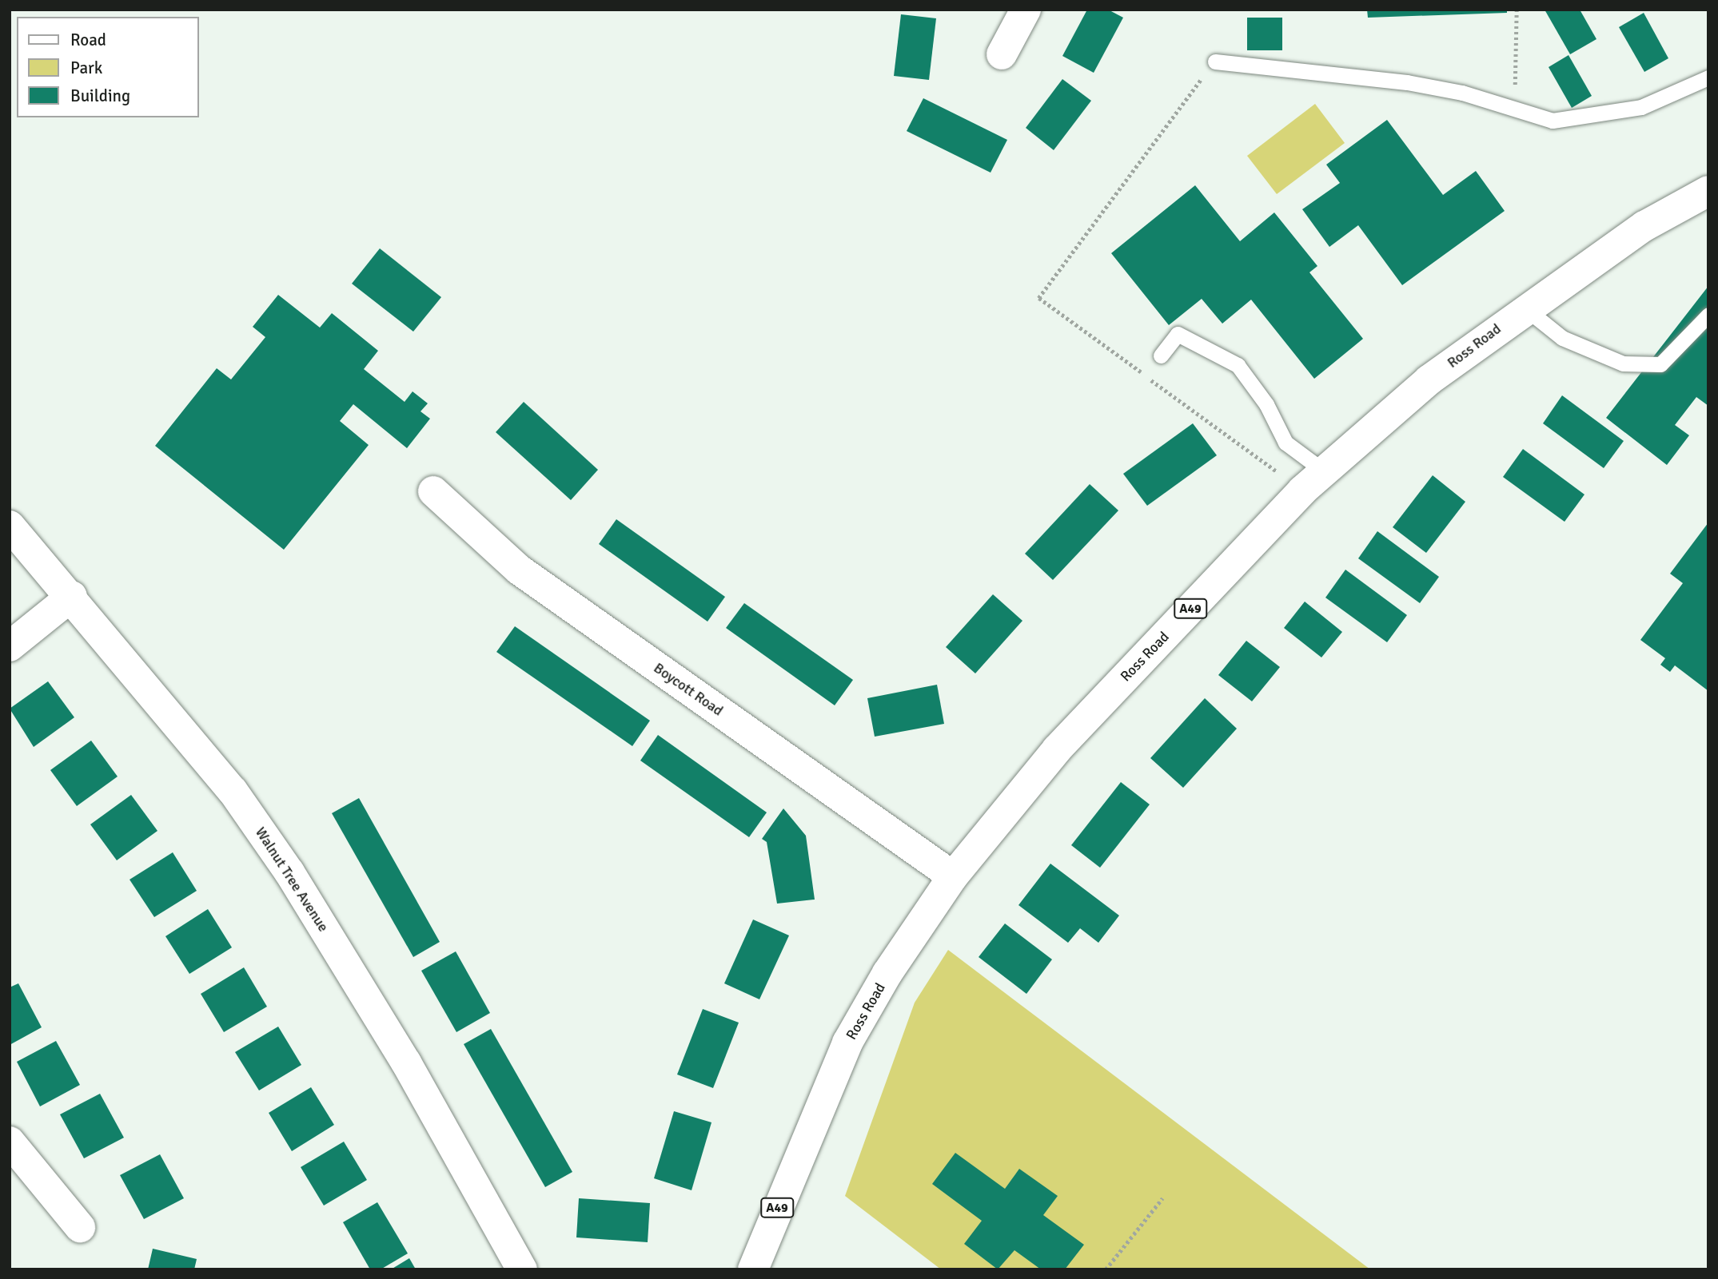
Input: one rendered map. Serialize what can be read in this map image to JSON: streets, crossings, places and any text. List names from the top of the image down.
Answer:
{
  "streets": {
    "main road": [
      "Ross Road",
      "A49",
      "Boycott Road",
      "Walnut Tree Avenue"
    ]
  },
  "crossings": [
    ["Ross Road", "Boycott Road"]
  ],
  "legend": ["Road", "Park", "Building"]
}
